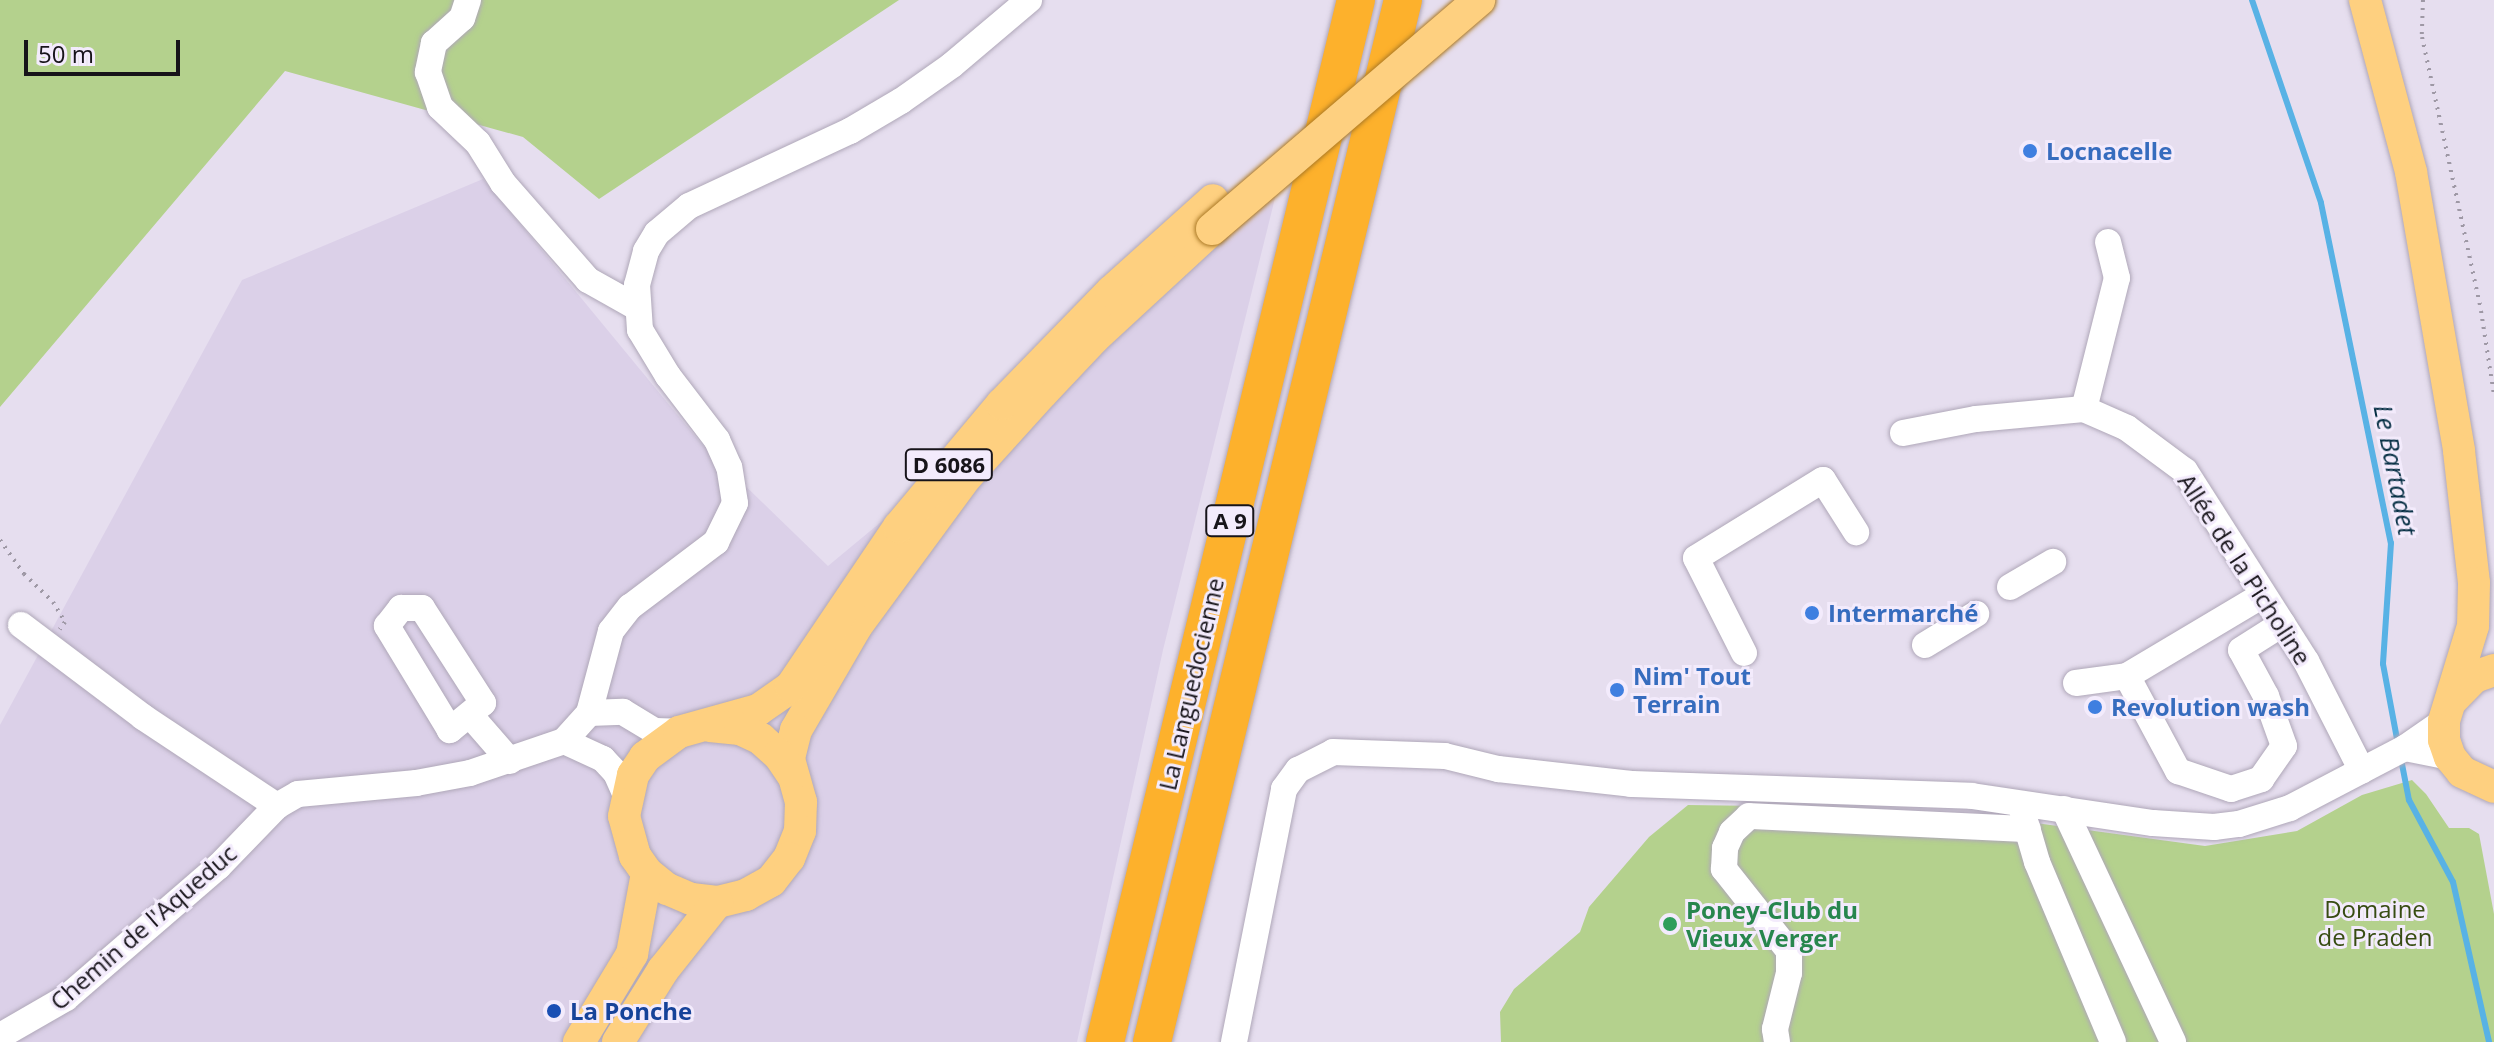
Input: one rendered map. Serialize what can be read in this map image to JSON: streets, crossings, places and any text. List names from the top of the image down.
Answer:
{
  "streets": {
    "highway": ["A 9", "La Languedocienne"],
    "main road": ["D 6086"],
    "street": ["Allée de la Picholine", "Chemin de l'Aqueduc"]
  },
  "water": ["Le Bartadet"],
  "parks": ["Domaine de Praden"],
  "places": [
    "Locnacelle",
    "Intermarché",
    "Nim' Tout Terrain",
    "Revolution wash",
    "Poney-Club du Vieux Verger",
    "La Ponche"
  ],
  "scale_bar": "50 m"
}
